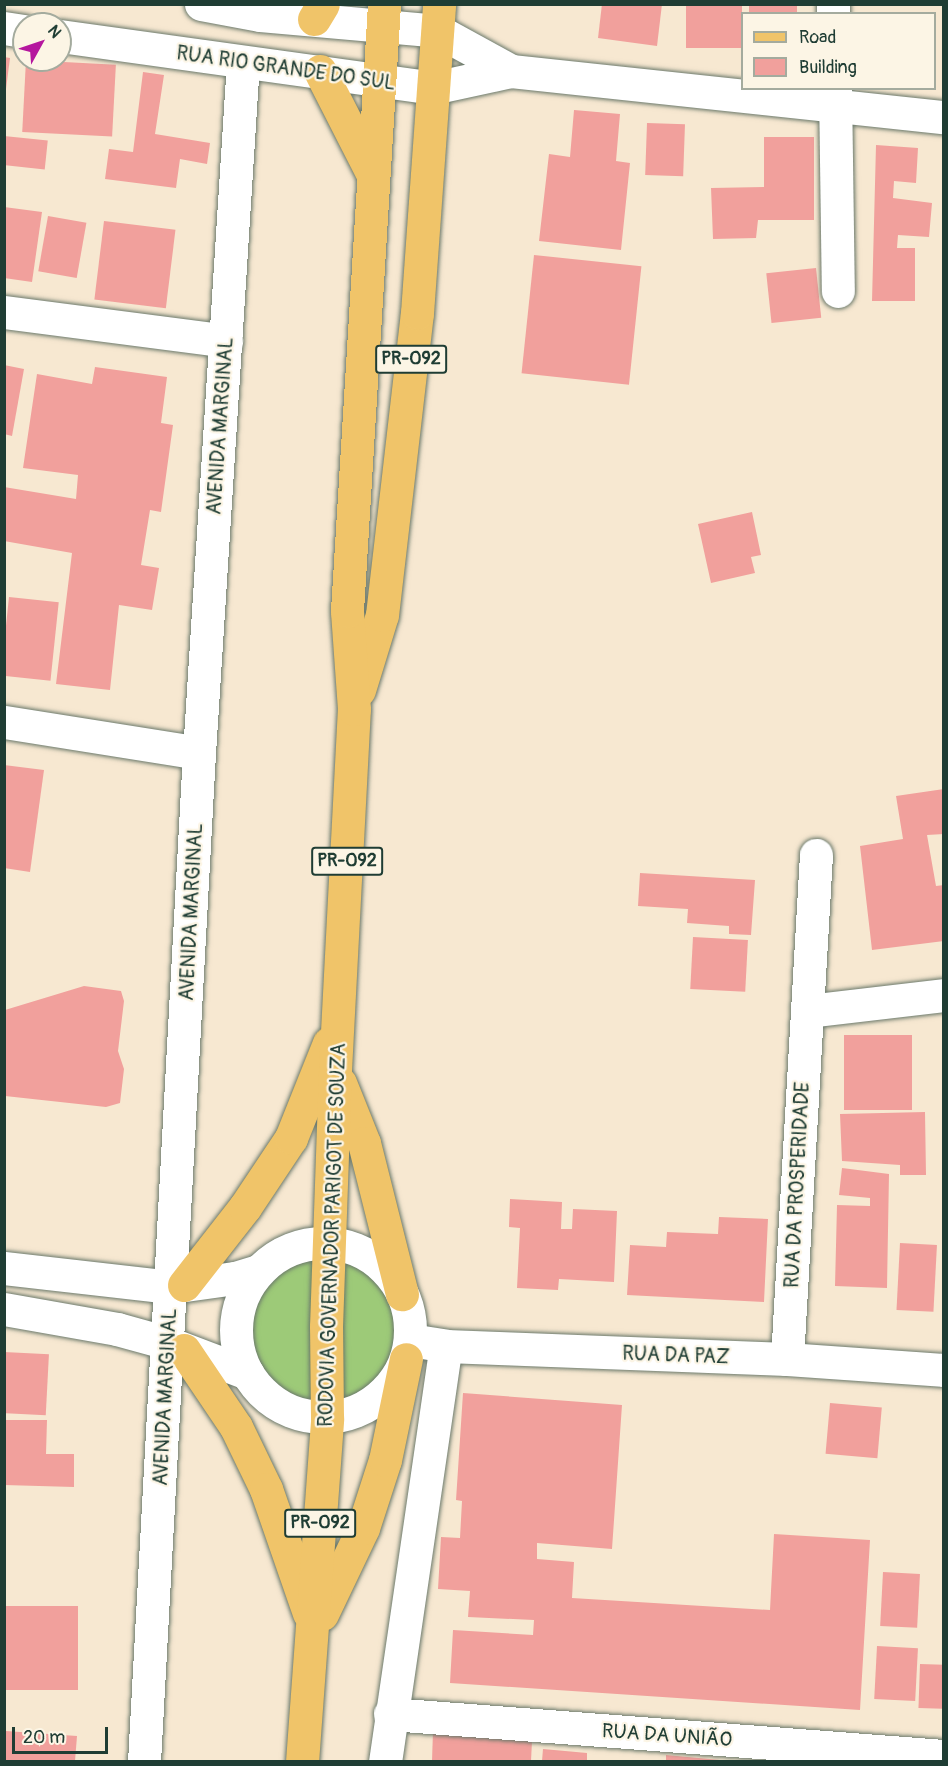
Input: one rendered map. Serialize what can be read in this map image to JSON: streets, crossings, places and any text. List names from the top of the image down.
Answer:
{
  "streets": {
    "main road": ["PR-092", "RODOVIA GOVERNADOR PARIGOT DE SOUZA"],
    "street": [
      "RUA RIO GRANDE DO SUL",
      "AVENIDA MARGINAL",
      "RUA DA PROSPERIDADE",
      "RUA DA PAZ",
      "RUA DA UNIÃO"
    ]
  },
  "crossings": [
    ["RUA RIO GRANDE DO SUL", "AVENIDA MARGINAL"],
    ["RUA RIO GRANDE DO SUL", "RODOVIA GOVERNADOR PARIGOT DE SOUZA"],
    ["RUA DA PROSPERIDADE", "RUA DA PAZ"]
  ],
  "legend": ["Road", "Building"],
  "scale_bar": "20 m",
  "north": "top right"
}
